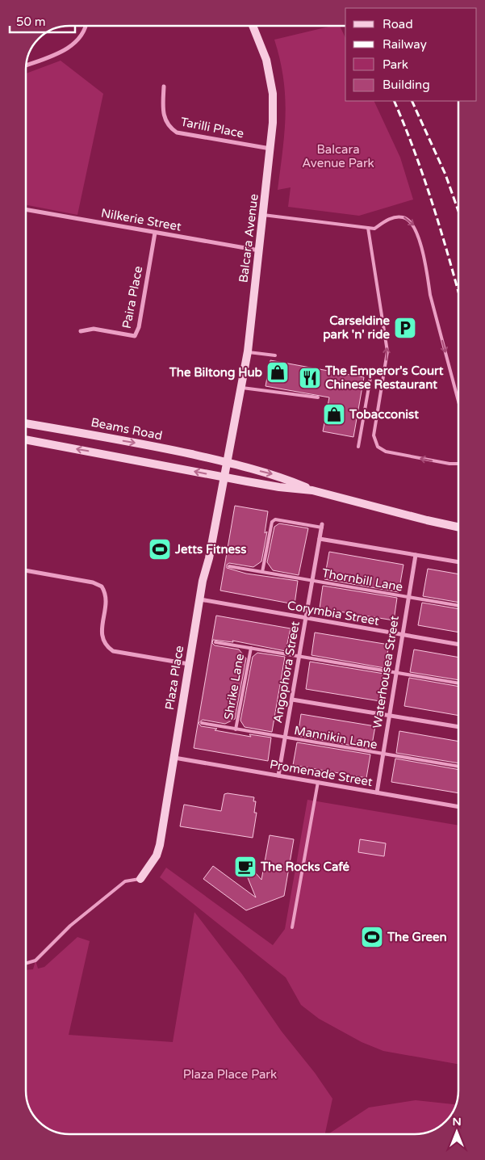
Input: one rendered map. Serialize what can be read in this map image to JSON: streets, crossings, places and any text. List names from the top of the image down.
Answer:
{
  "streets": {
    "street": [
      "Tarilli Place",
      "Nilkerie Street",
      "Balcara Avenue",
      "Paira Place",
      "Beams Road",
      "Corymbia Street",
      "Angophora Street",
      "Waterhousea Street",
      "Plaza Place",
      "Promenade Street"
    ],
    "lane": ["Thornbill Lane", "Shrike Lane", "Mannikin Lane"]
  },
  "crossings": [
    ["Tarilli Place", "Balcara Avenue"],
    ["Nilkerie Street", "Balcara Avenue"],
    ["Nilkerie Street", "Paira Place"],
    ["Balcara Avenue", "Beams Road"],
    ["Beams Road", "Plaza Place"],
    ["Thornbill Lane", "Angophora Street"],
    ["Thornbill Lane", "Waterhousea Street"],
    ["Corymbia Street", "Angophora Street"],
    ["Corymbia Street", "Waterhousea Street"],
    ["Corymbia Street", "Plaza Place"],
    ["Angophora Street", "Mannikin Lane"],
    ["Angophora Street", "Promenade Street"],
    ["Waterhousea Street", "Mannikin Lane"],
    ["Waterhousea Street", "Promenade Street"],
    ["Plaza Place", "Promenade Street"],
    ["Shrike Lane", "Mannikin Lane"]
  ],
  "parks": ["Balcara Avenue Park", "Plaza Place Park"],
  "places": {
    "parking": ["Carseldine park 'n' ride"],
    "shop": ["The Biltong Hub", "Tobacconist"],
    "restaurant": ["The Emperor's Court Chinese Restaurant"],
    "sports": ["Jetts Fitness", "The Green"],
    "cafe": ["The Rocks Café"]
  },
  "legend": [
    "Road",
    "Railway",
    "Park",
    "Building"
  ],
  "scale_bar": "50 m",
  "north": "top"
}
